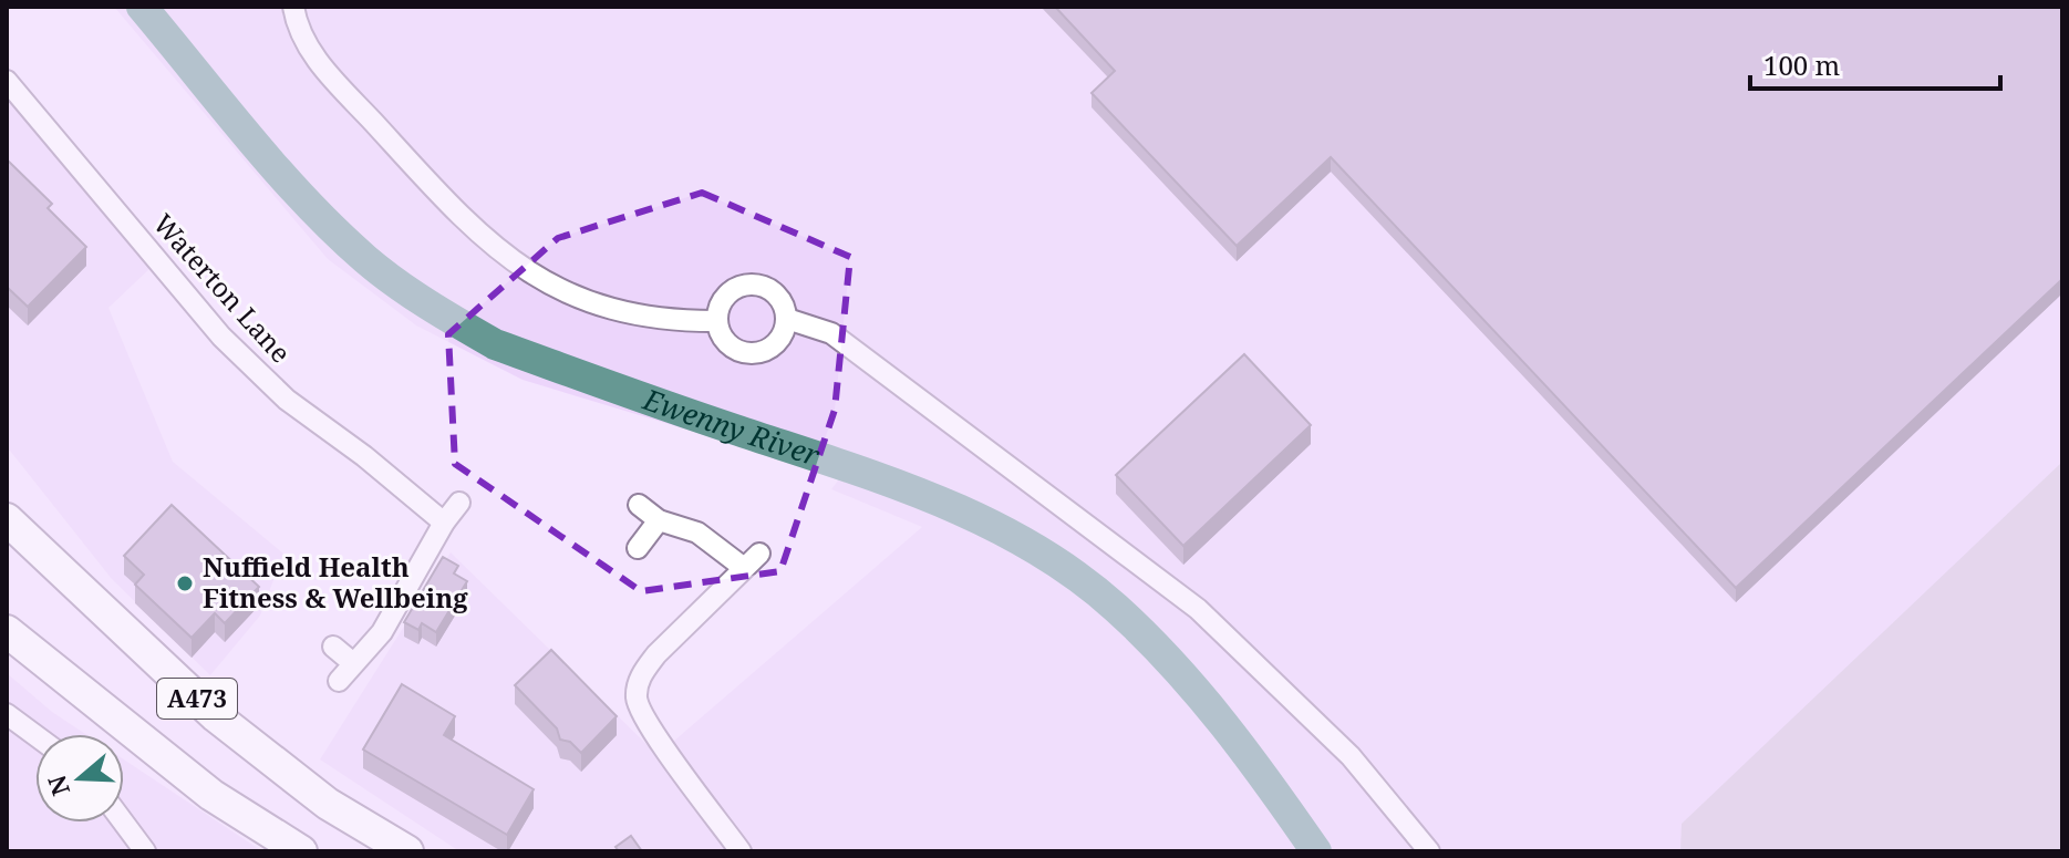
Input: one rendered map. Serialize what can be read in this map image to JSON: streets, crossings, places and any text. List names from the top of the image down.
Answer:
{
  "streets": {
    "main road": ["A473"],
    "street": ["Waterton Lane"]
  },
  "water": ["Ewenny River"],
  "places": ["Nuffield Health Fitness & Wellbeing"],
  "scale_bar": "100 m",
  "north": "left"
}
